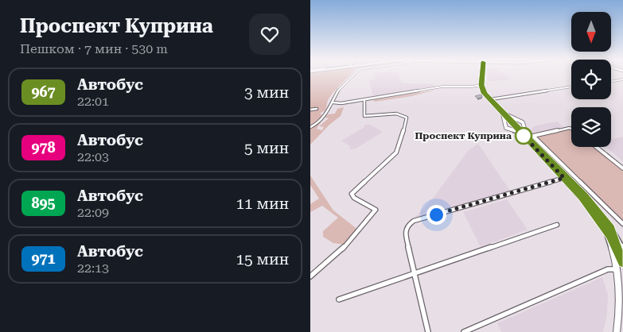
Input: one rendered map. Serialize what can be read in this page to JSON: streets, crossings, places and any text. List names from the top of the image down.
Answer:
{
  "places": ["Проспект Куприна"],
  "lines": ["bus line 967"],
  "north": "bottom",
  "page": {
    "heading": ["Проспект Куприна", "Пешком · 7 мин · 530 m"],
    "list": [
      {
        "mark": "967",
        "name": "Автобус",
        "note": "22:01",
        "value": "3 мин"
      },
      {
        "mark": "978",
        "name": "Автобус",
        "note": "22:03",
        "value": "5 мин"
      },
      {
        "mark": "895",
        "name": "Автобус",
        "note": "22:09",
        "value": "11 мин"
      },
      {
        "mark": "971",
        "name": "Автобус",
        "note": "22:13",
        "value": "15 мин"
      }
    ]
  }
}
